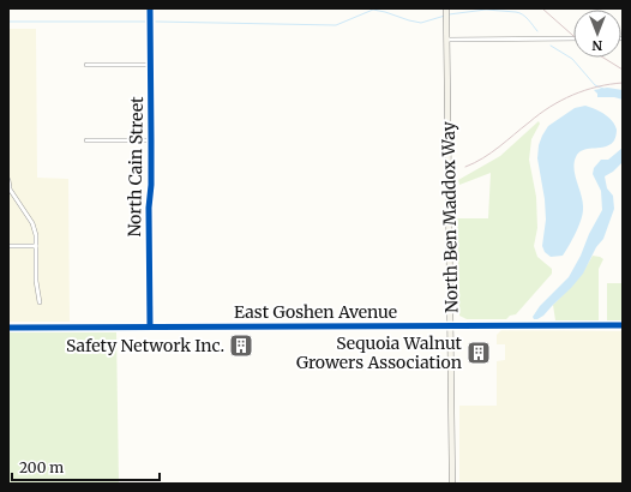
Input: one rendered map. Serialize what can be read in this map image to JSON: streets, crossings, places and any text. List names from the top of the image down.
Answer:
{
  "streets": {
    "main road": ["North Ben Maddox Way"],
    "street": ["North Cain Street", "East Goshen Avenue"]
  },
  "crossings": [
    ["North Cain Street", "East Goshen Avenue"],
    ["North Ben Maddox Way", "East Goshen Avenue"]
  ],
  "places": {
    "building": ["Safety Network Inc.", "Sequoia Walnut Growers Association"]
  },
  "scale_bar": "200 m",
  "north": "bottom"
}
